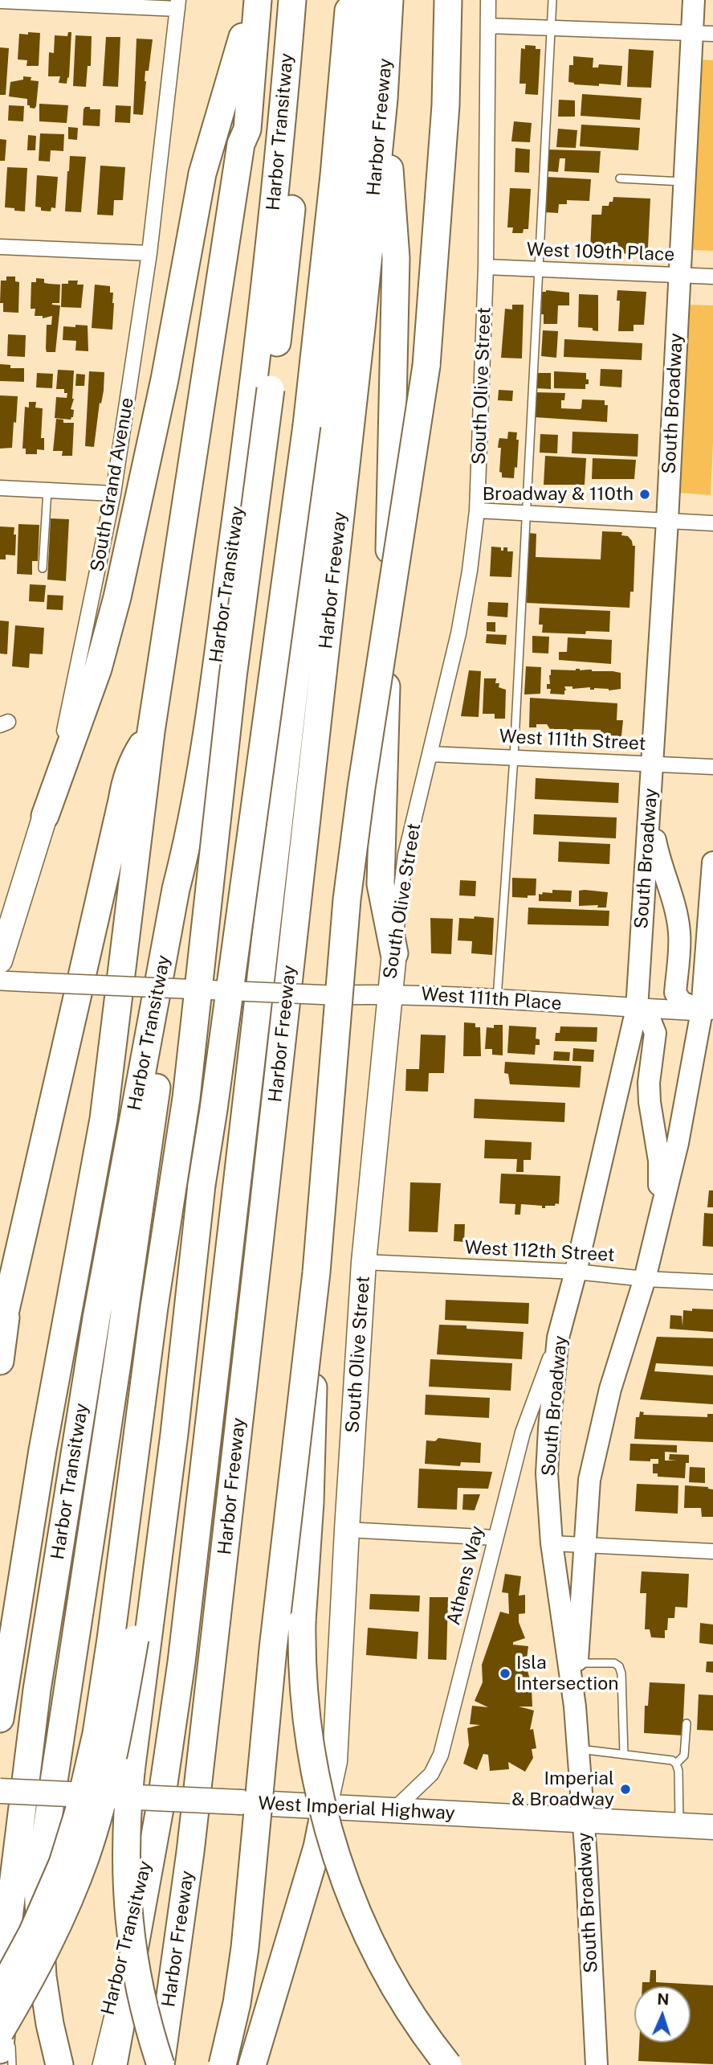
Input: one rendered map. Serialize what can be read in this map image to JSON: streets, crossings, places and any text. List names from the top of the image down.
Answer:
{
  "streets": {
    "highway": ["Harbor Freeway", "Harbor Transitway"],
    "main road": [
      "South Olive Street",
      "South Broadway",
      "South Grand Avenue",
      "West Imperial Highway"
    ],
    "street": [
      "West 109th Place",
      "West 111th Street",
      "West 111th Place",
      "West 112th Street",
      "Athens Way"
    ]
  },
  "crossings": [
    ["West 109th Place", "South Olive Street"],
    ["West 109th Place", "South Broadway"],
    ["South Olive Street", "West 111th Street"],
    ["South Olive Street", "West 111th Place"],
    ["South Olive Street", "West 112th Street"],
    ["South Olive Street", "West Imperial Highway"],
    ["South Broadway", "West 111th Street"],
    ["South Broadway", "West 111th Place"],
    ["South Broadway", "West 112th Street"],
    ["South Broadway", "Athens Way"],
    ["South Broadway", "West Imperial Highway"],
    ["Athens Way", "West Imperial Highway"]
  ],
  "places": ["Broadway & 110th", "Isla Intersection", "Imperial & Broadway"],
  "north": "top"
}
